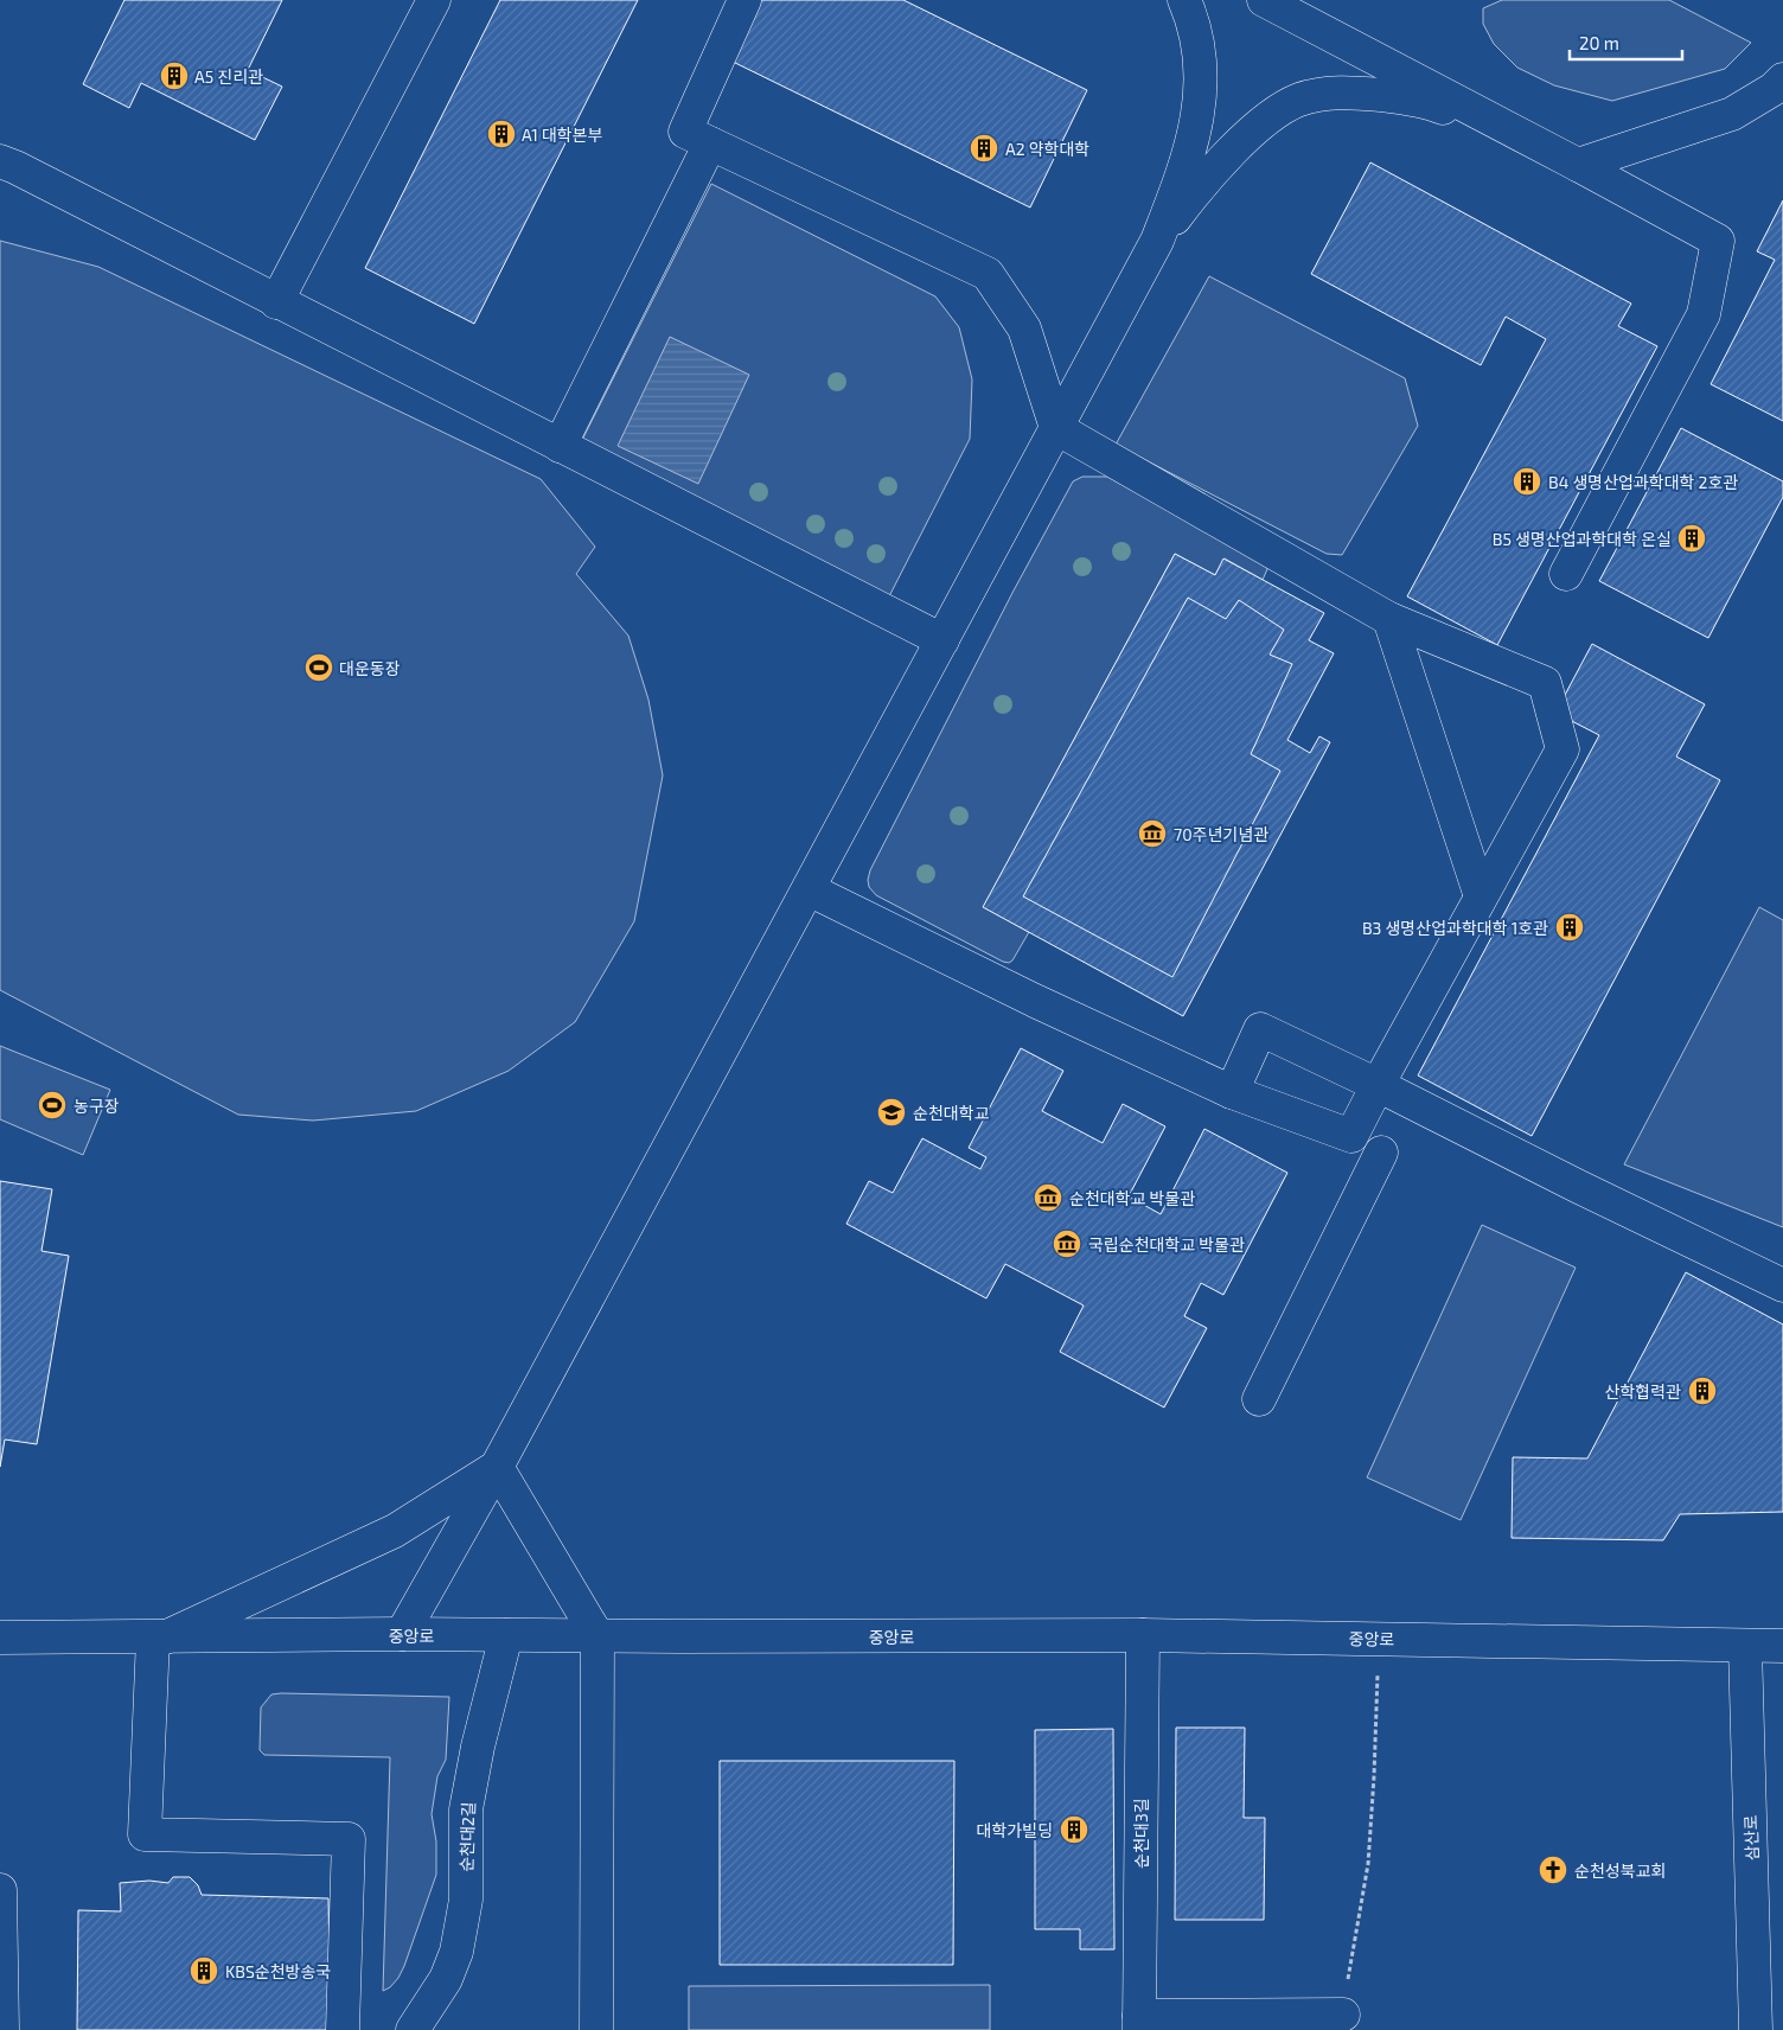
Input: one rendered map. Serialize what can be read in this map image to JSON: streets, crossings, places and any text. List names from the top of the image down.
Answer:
{
  "streets": {
    "street": [
      "중앙로",
      "순천대3길",
      "순천대2길",
      "삼산로"
    ]
  },
  "crossings": [
    ["중앙로", "순천대3길"],
    ["중앙로", "순천대2길"],
    ["중앙로", "삼산로"]
  ],
  "places": {
    "building": [
      "A5 진리관",
      "A1 대학본부",
      "A2 약학대학",
      "B4 생명산업과학대학 2호관",
      "B5 생명산업과학대학 온실",
      "B3 생명산업과학대학 1호관",
      "산학협력관",
      "대학가빌딩",
      "KBS순천방송국"
    ],
    "sports": ["대운동장", "농구장"],
    "museum": ["70주년기념관", "순천대학교 박물관", "국립순천대학교 박물관"],
    "school or university": ["순천대학교"],
    "church": ["순천성북교회"]
  },
  "scale_bar": "20 m"
}
